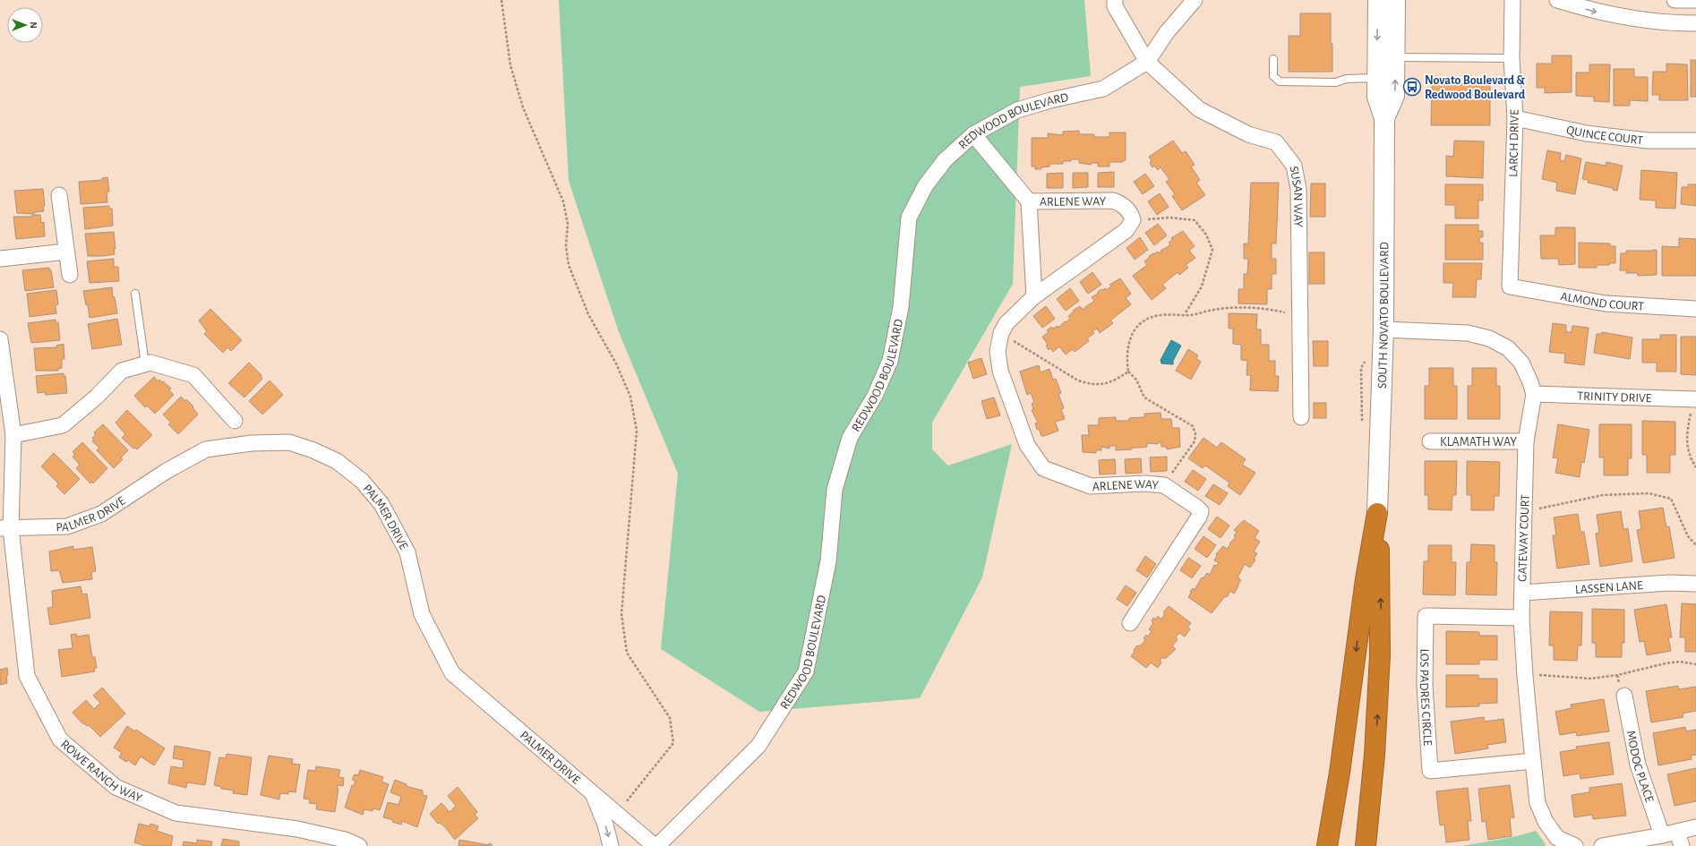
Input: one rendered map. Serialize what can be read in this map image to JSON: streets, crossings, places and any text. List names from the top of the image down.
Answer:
{
  "streets": {
    "main road": ["SOUTH NOVATO BOULEVARD"],
    "street": [
      "REDWOOD BOULEVARD",
      "QUINCE COURT",
      "LARCH DRIVE",
      "SUSAN WAY",
      "ARLENE WAY",
      "ALMOND COURT",
      "TRINITY DRIVE",
      "KLAMATH WAY",
      "PALMER DRIVE",
      "GATEWAY COURT",
      "LASSEN LANE",
      "LOS PADRES CIRCLE",
      "MODOC PLACE",
      "ROWE RANCH WAY"
    ]
  },
  "crossings": [
    ["REDWOOD BOULEVARD", "SUSAN WAY"],
    ["REDWOOD BOULEVARD", "ARLENE WAY"],
    ["QUINCE COURT", "LARCH DRIVE"],
    ["LARCH DRIVE", "ALMOND COURT"],
    ["TRINITY DRIVE", "GATEWAY COURT"],
    ["KLAMATH WAY", "GATEWAY COURT"],
    ["PALMER DRIVE", "ROWE RANCH WAY"],
    ["GATEWAY COURT", "LASSEN LANE"],
    ["GATEWAY COURT", "LOS PADRES CIRCLE"]
  ],
  "places": {
    "bus stop": ["Novato Boulevard & Redwood Boulevard"]
  },
  "north": "right"
}
